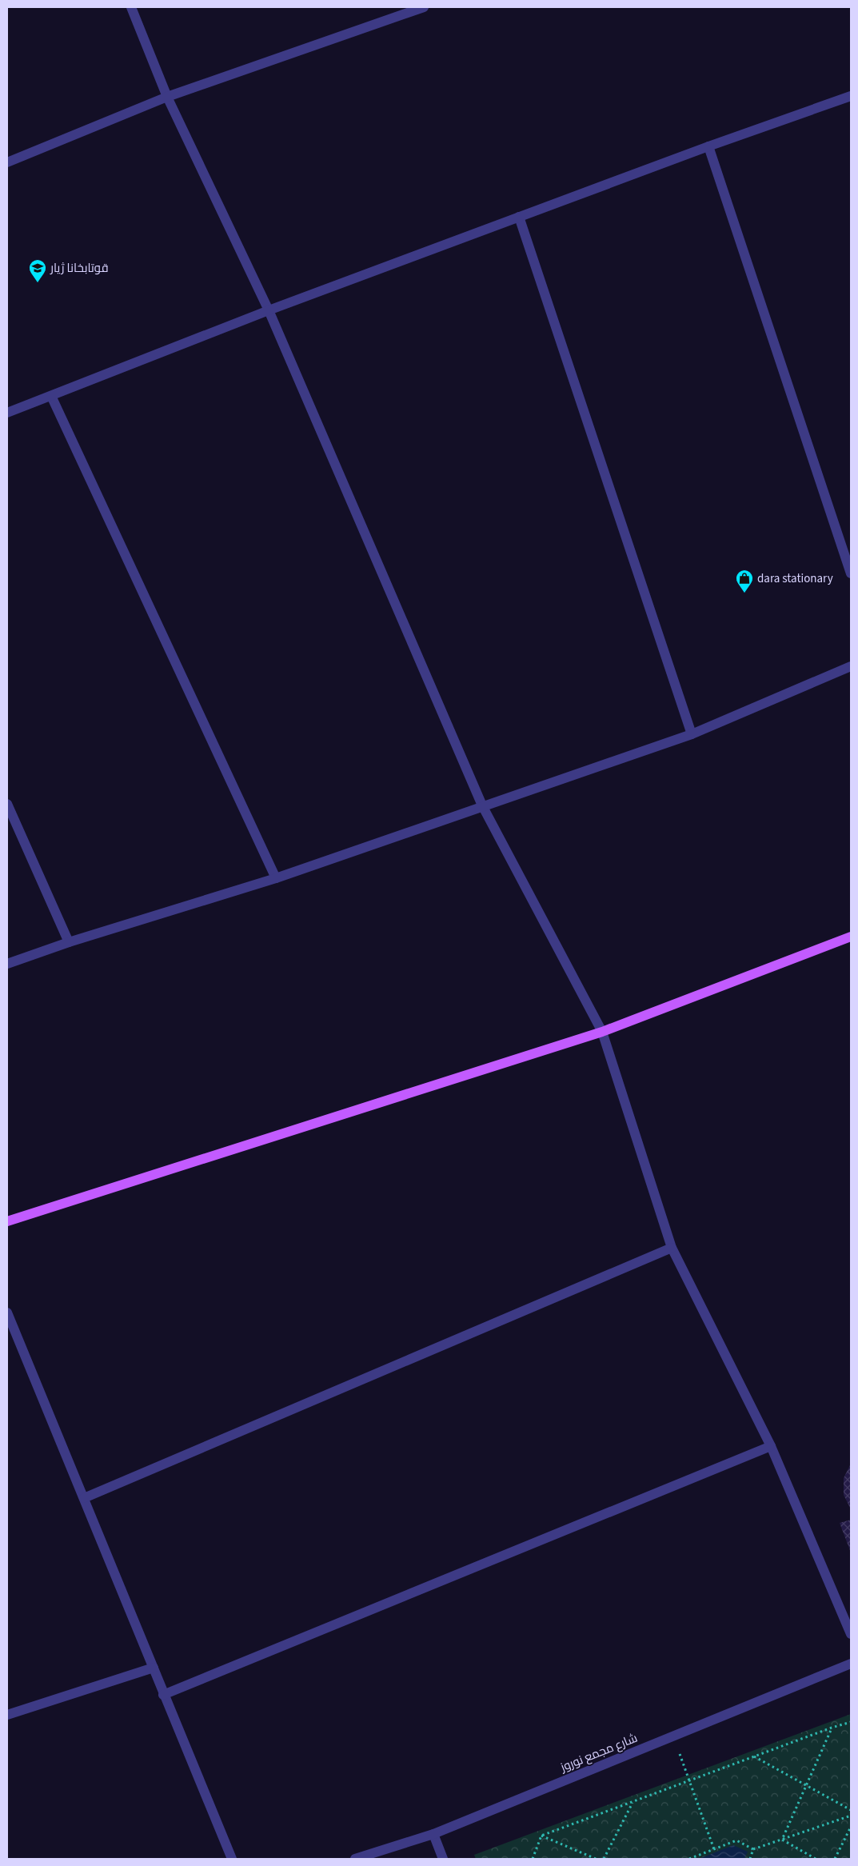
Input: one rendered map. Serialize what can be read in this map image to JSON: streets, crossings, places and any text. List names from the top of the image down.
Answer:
{
  "streets": {
    "street": ["شارع مجمع نوروز"]
  },
  "places": {
    "school or university": ["قوتابخانا ژيار"],
    "shop": ["dara stationary"]
  }
}
